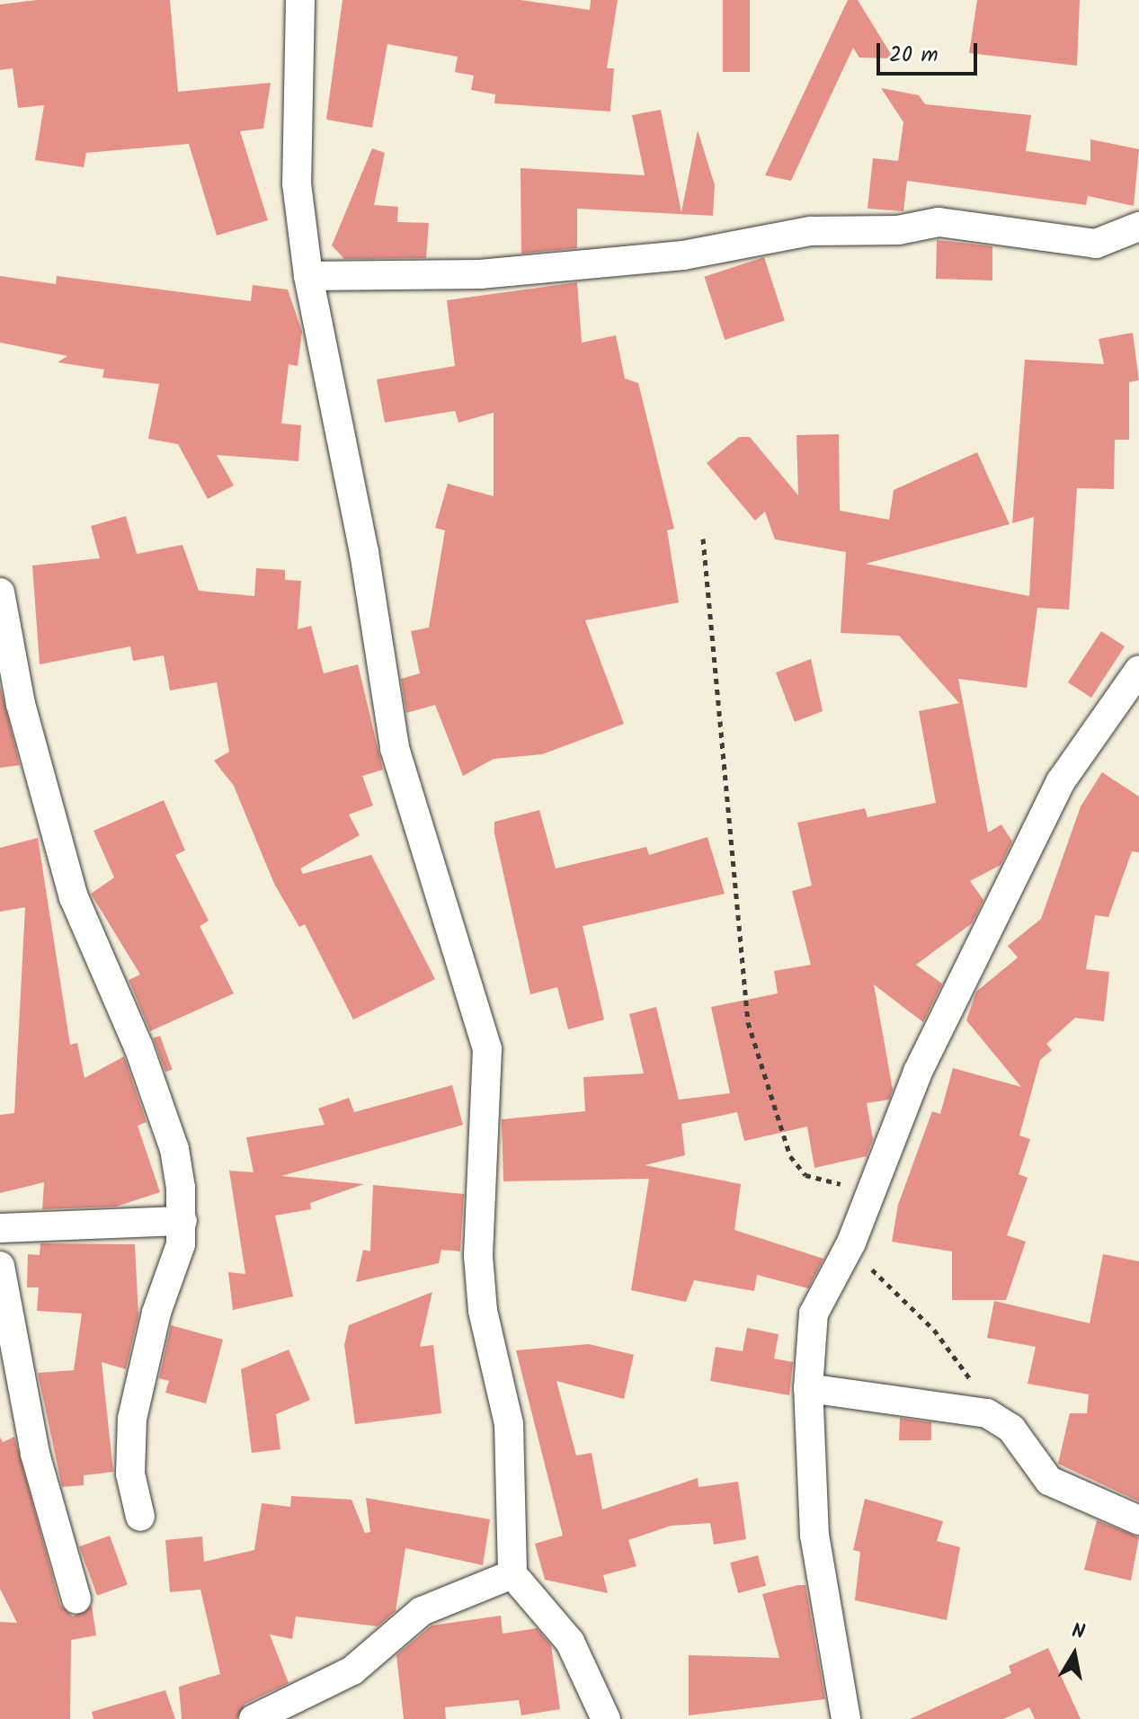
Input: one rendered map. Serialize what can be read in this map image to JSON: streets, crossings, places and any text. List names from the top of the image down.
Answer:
{
  "scale_bar": "20 m",
  "north": "top"
}
